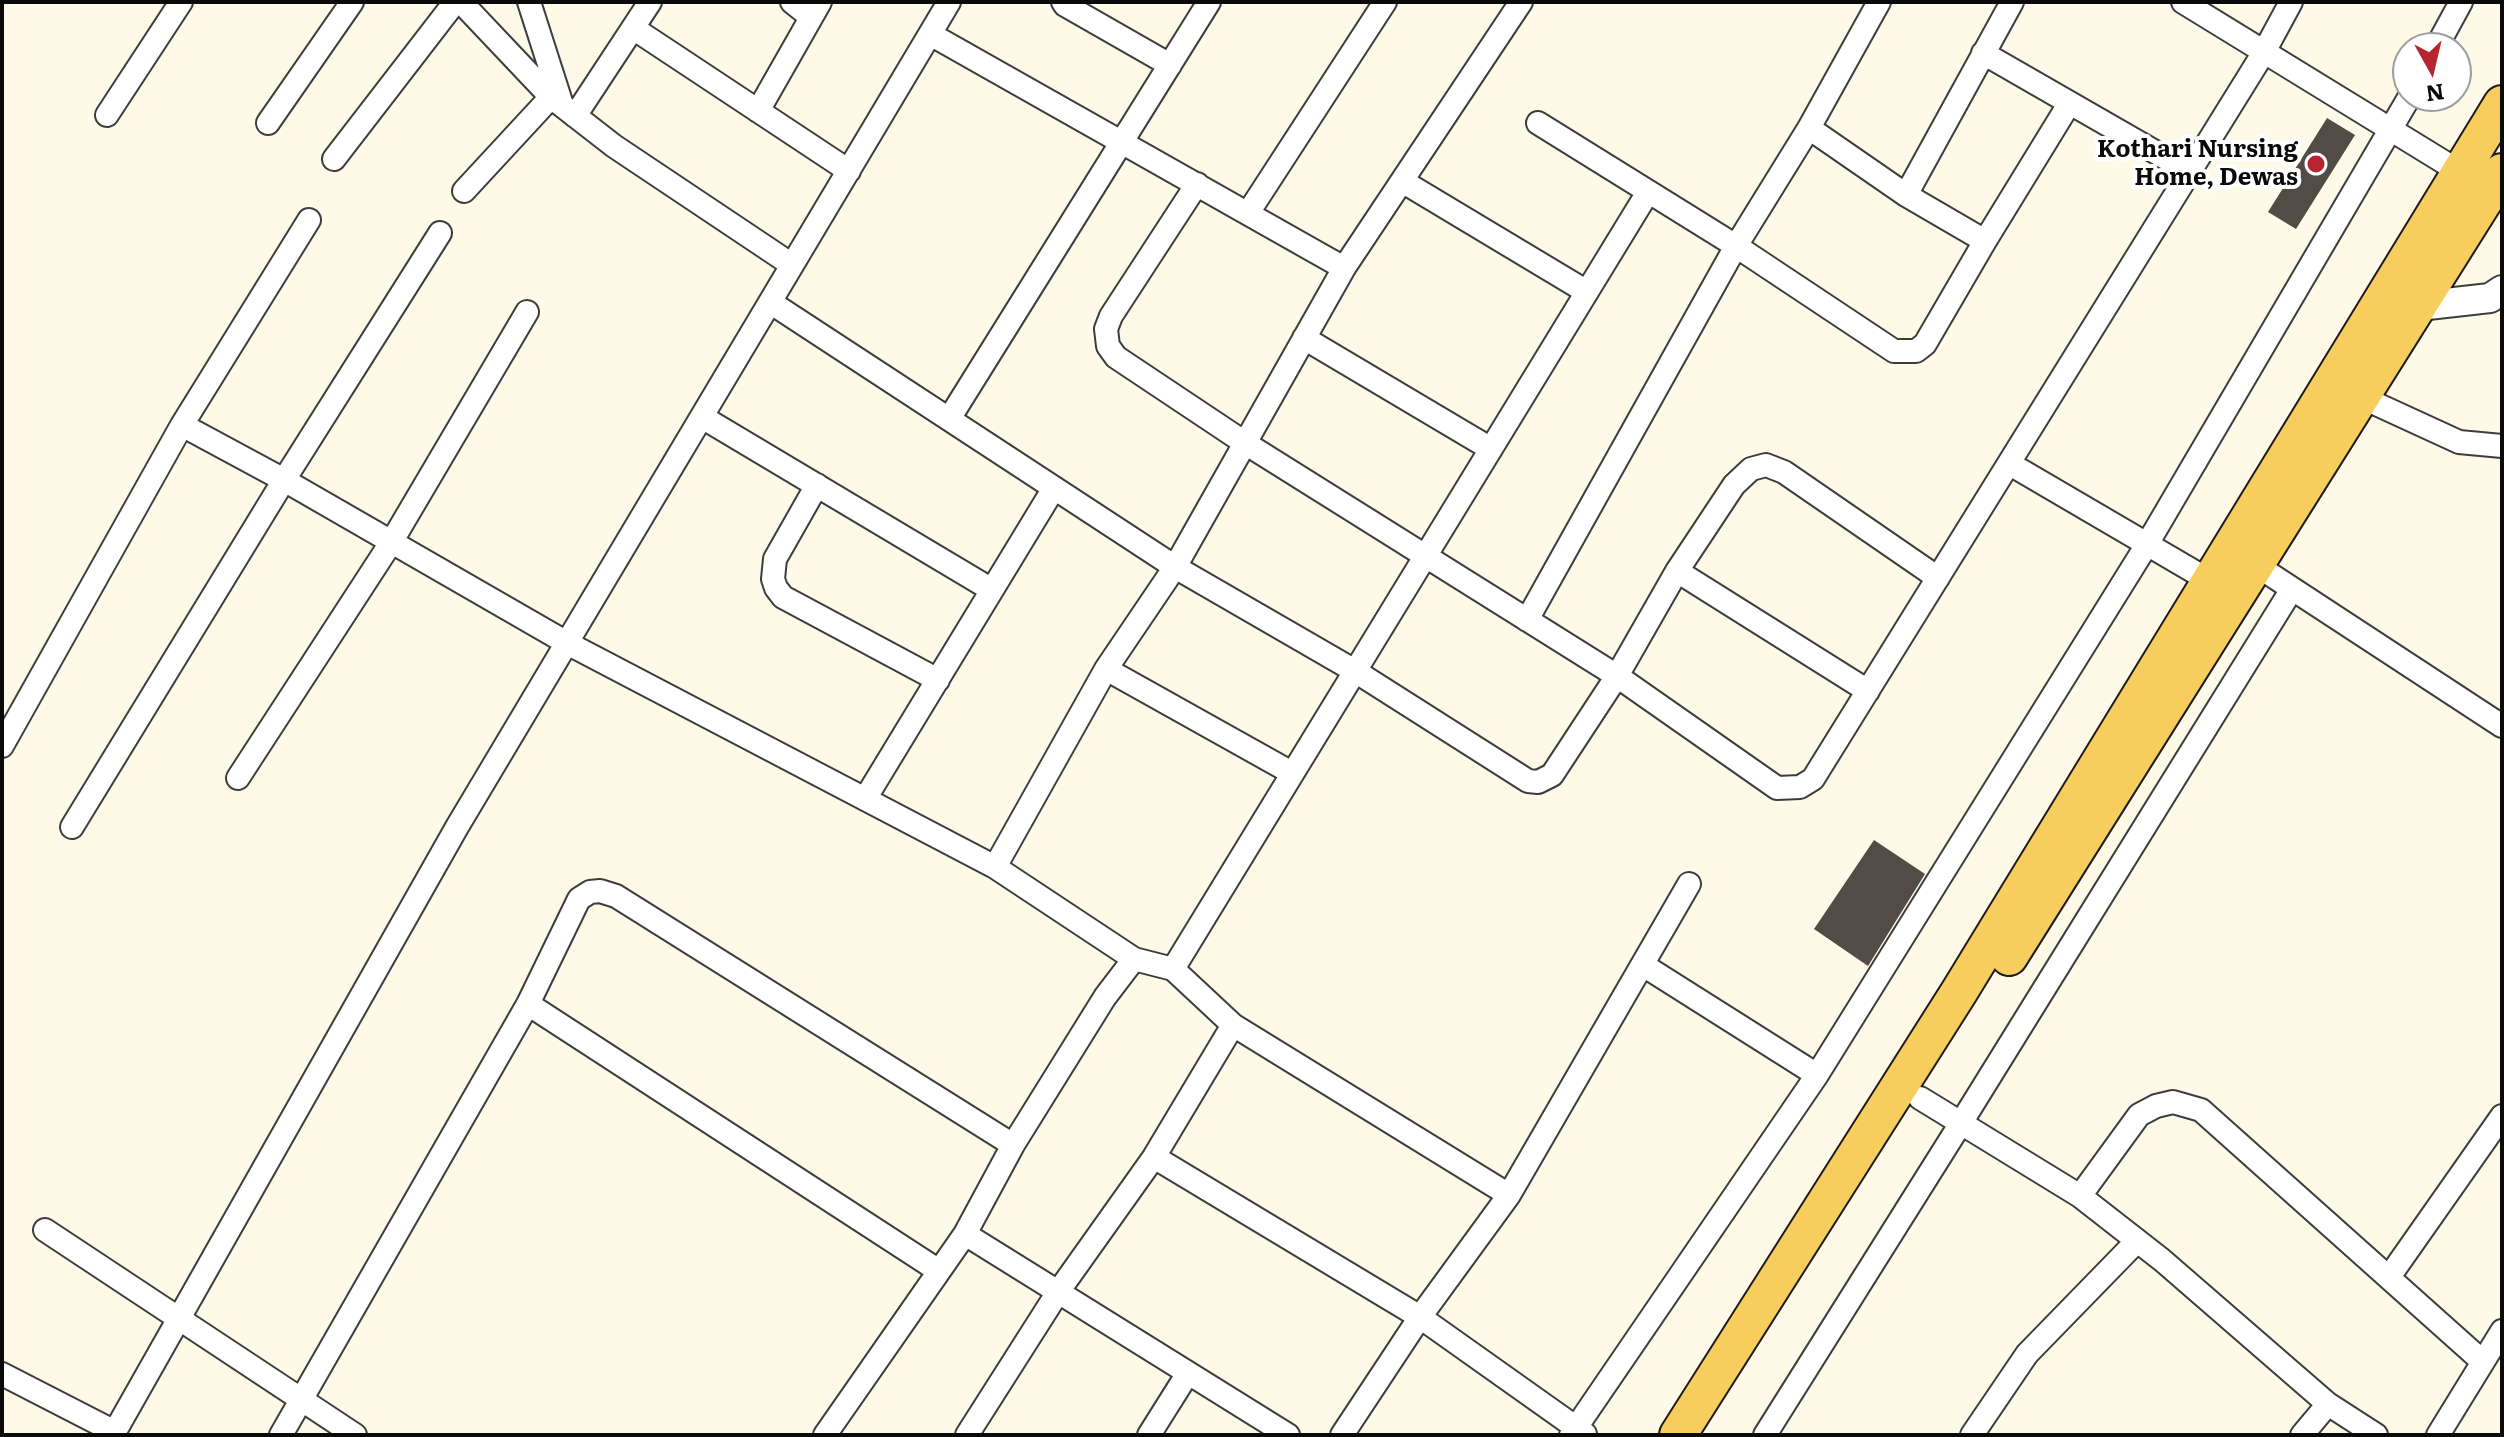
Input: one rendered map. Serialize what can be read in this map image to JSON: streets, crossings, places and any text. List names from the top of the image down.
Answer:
{
  "places": ["Kothari Nursing Home, Dewas"],
  "north": "bottom"
}
